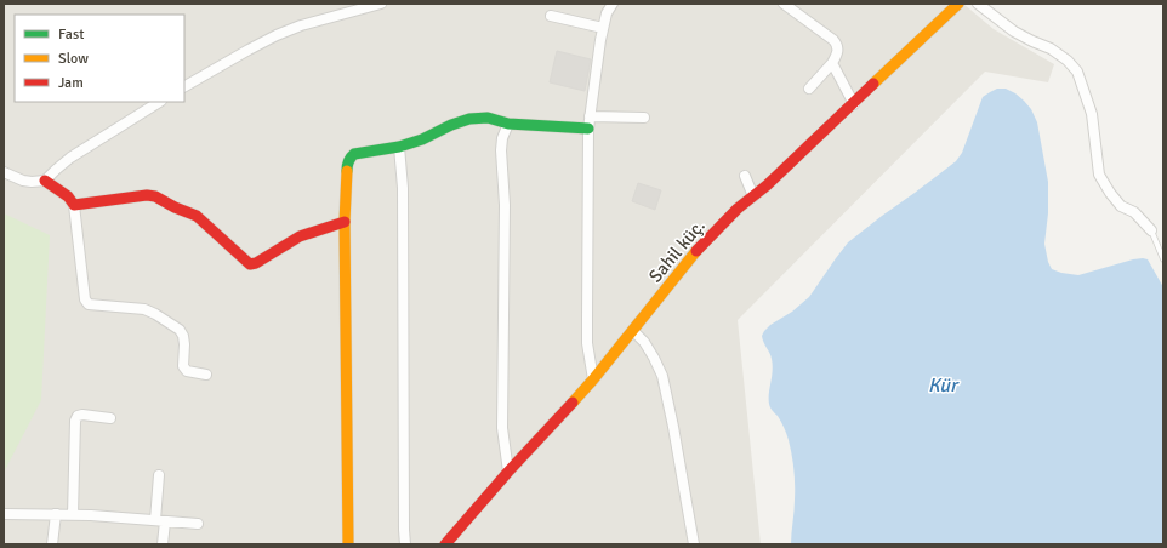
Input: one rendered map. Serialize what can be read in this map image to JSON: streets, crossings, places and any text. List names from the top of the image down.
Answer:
{
  "streets": {
    "street": ["Sahil küç."]
  },
  "water": ["Kür"],
  "legend": ["Fast", "Slow", "Jam"]
}
